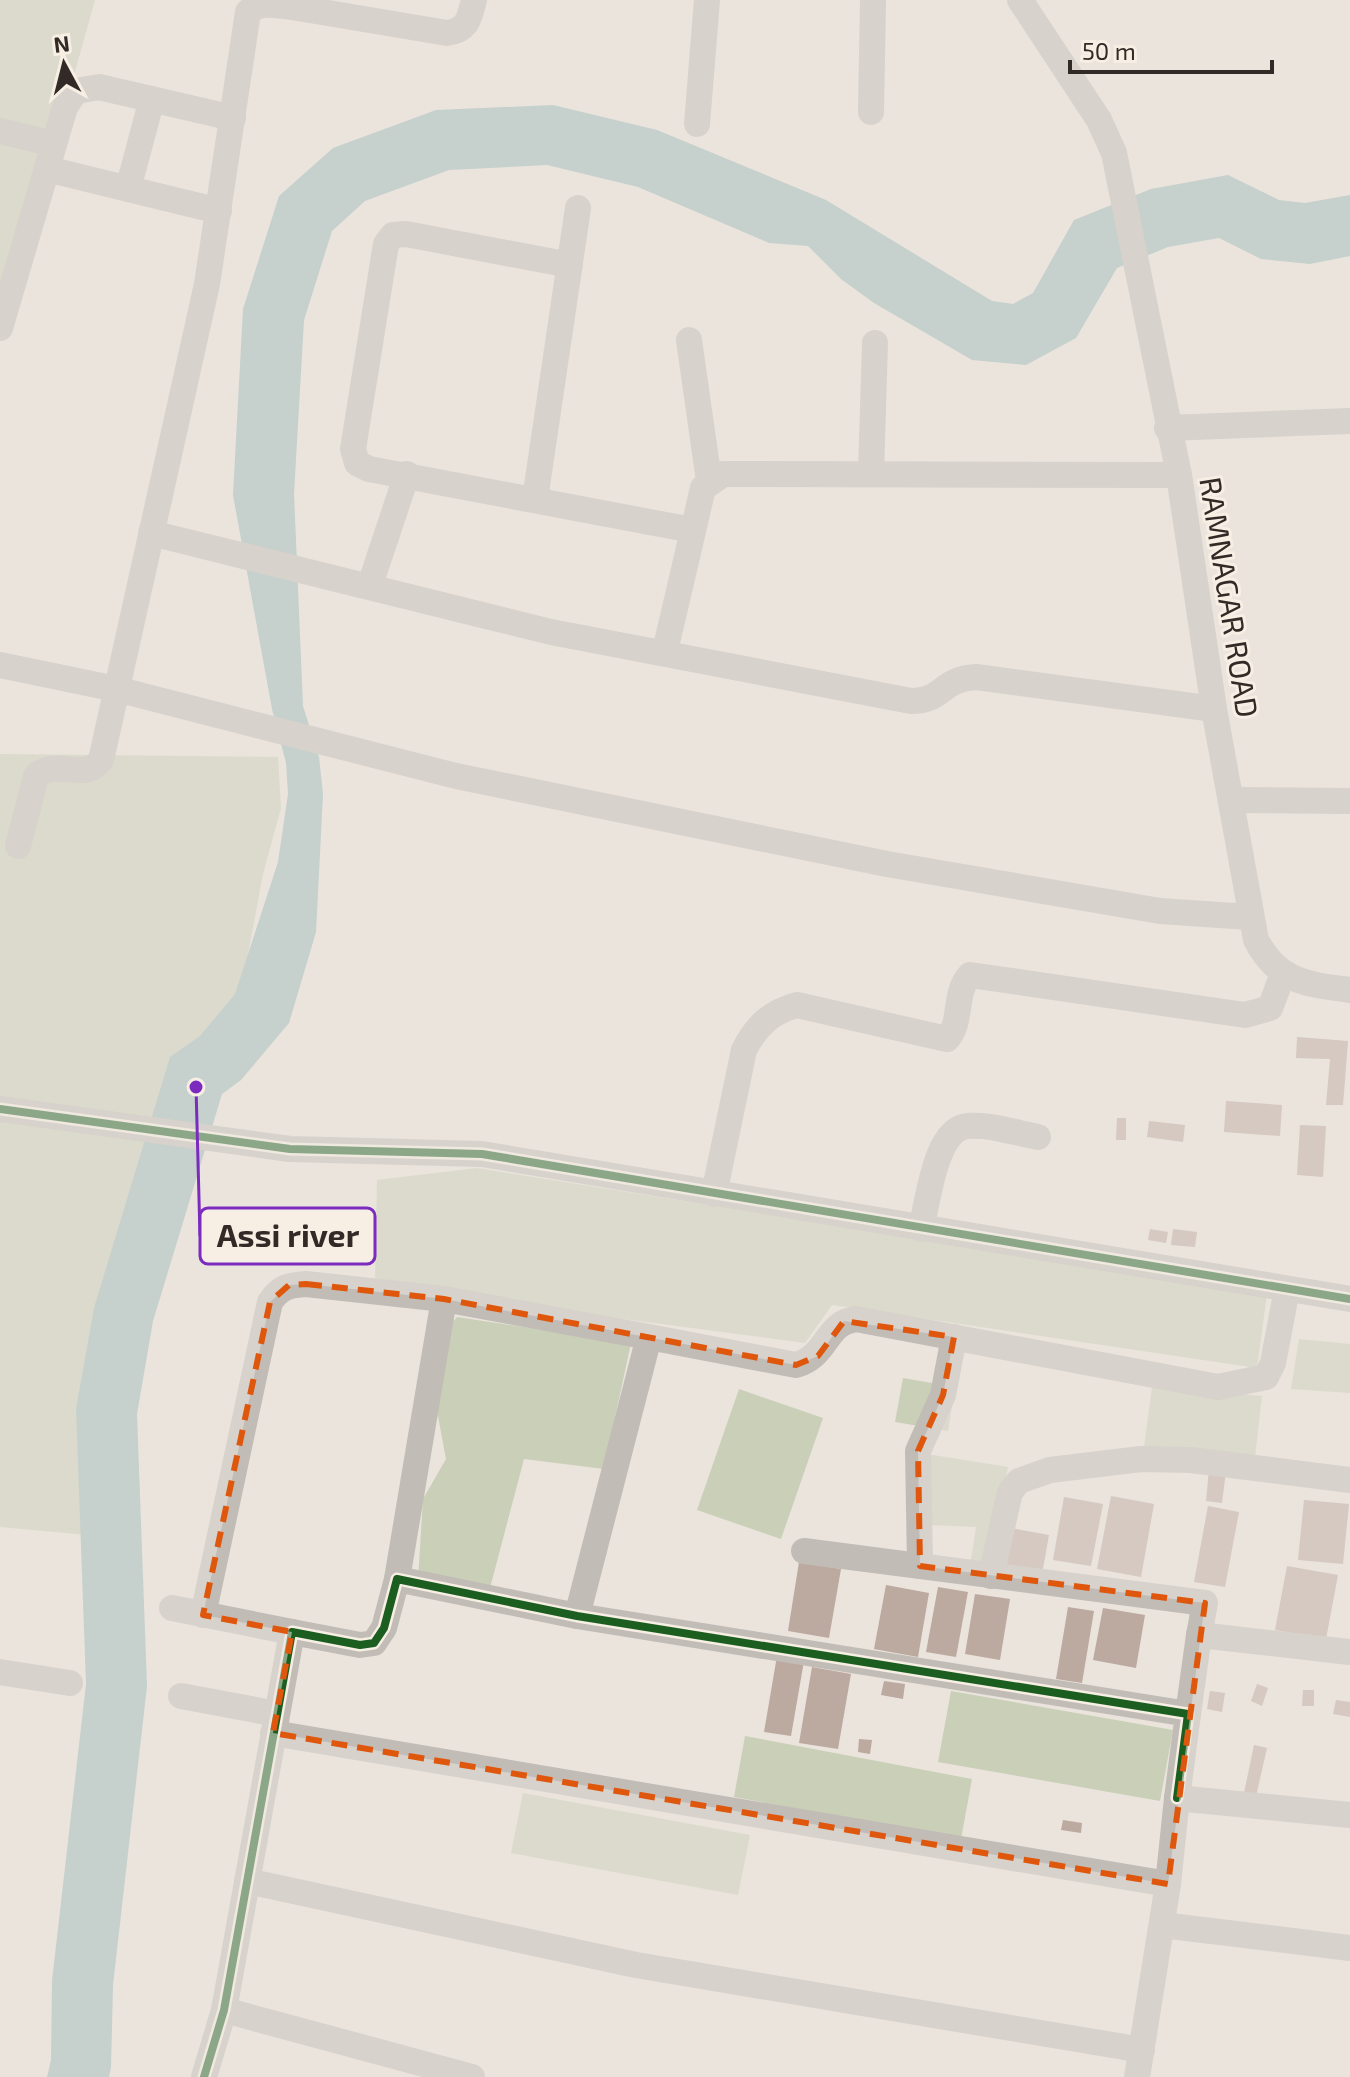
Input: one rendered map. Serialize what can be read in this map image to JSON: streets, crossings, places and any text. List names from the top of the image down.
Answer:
{
  "streets": {
    "street": ["RAMNAGAR ROAD"]
  },
  "places": ["Assi river"],
  "scale_bar": "50 m",
  "north": "top"
}
